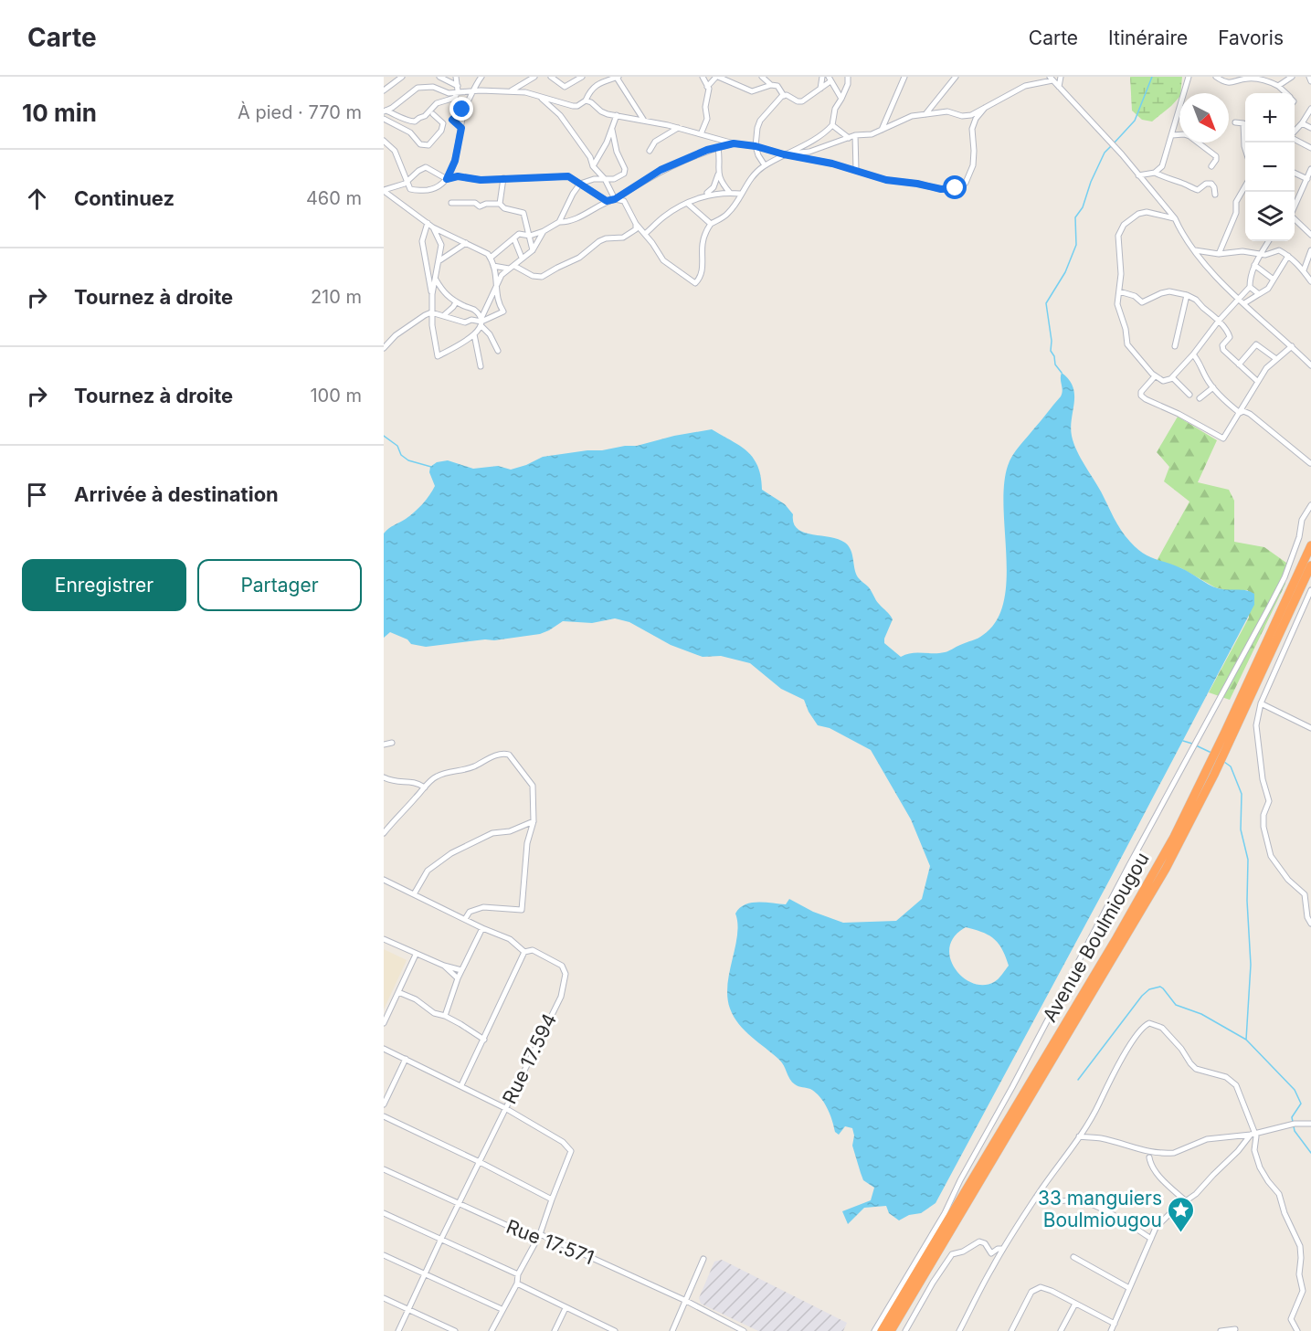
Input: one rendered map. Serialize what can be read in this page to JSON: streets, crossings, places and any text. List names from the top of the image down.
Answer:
{
  "streets": {
    "highway": ["Avenue Boulmiougou"],
    "street": ["Rue 17.594", "Rue 17.571"]
  },
  "crossings": [
    ["Rue 17.594", "Rue 17.571"]
  ],
  "places": {
    "place": ["33 manguiers Boulmiougou"]
  },
  "north": "bottom right",
  "page": {
    "header": "Carte",
    "nav": ["Carte", "Itinéraire", "Favoris"],
    "heading": ["10 min", "À pied · 770 m"],
    "map_buttons": ["+", "−"],
    "list": [
      ["Continuez", "460 m"],
      ["Tournez à droite", "210 m"],
      ["Tournez à droite", "100 m"],
      "Arrivée à destination"
    ],
    "buttons": ["Enregistrer", "Partager"]
  }
}
